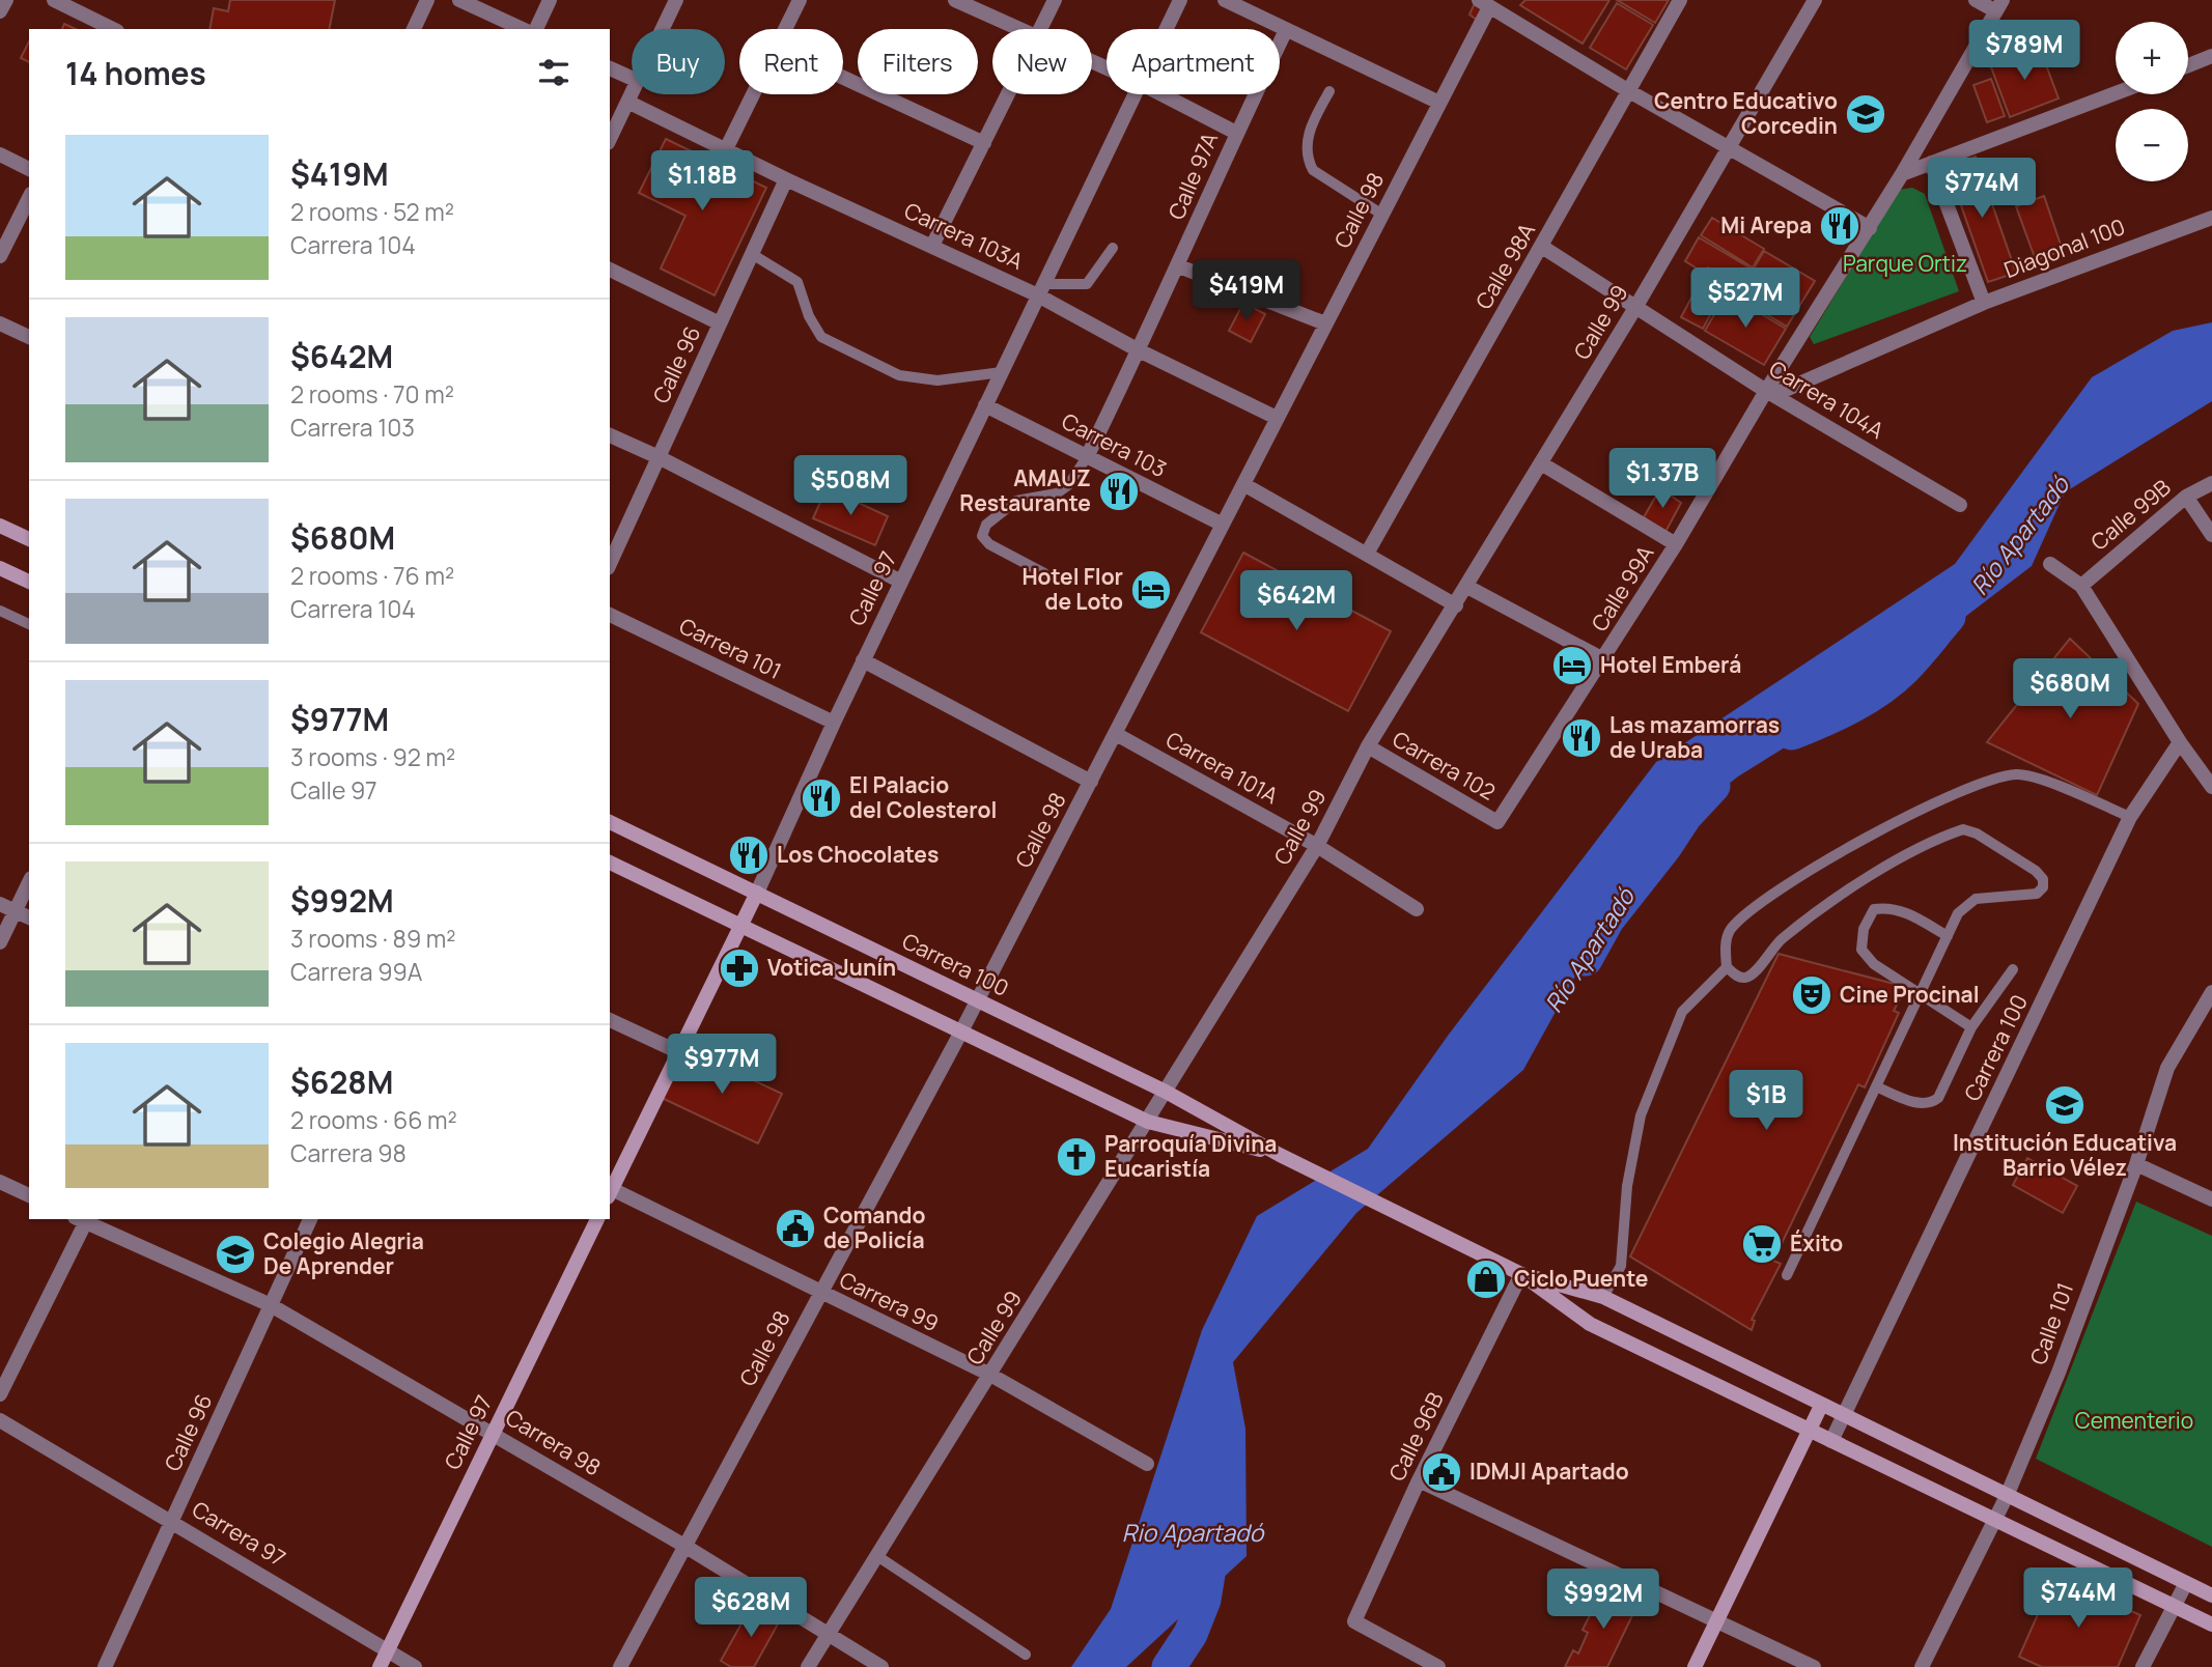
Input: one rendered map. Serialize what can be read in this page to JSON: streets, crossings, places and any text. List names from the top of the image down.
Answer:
{
  "streets": {
    "main road": ["Calle 97", "Carrera 100"],
    "street": [
      "Calle 97A",
      "Calle 98",
      "Carrera 103A",
      "Diagonal 100",
      "Calle 98A",
      "Calle 99",
      "Calle 96",
      "Carrera 104A",
      "Carrera 103",
      "Calle 99B",
      "Calle 99A",
      "Carrera 101",
      "Carrera 102",
      "Carrera 101A",
      "Carrera 99",
      "Calle 101",
      "Calle 96B",
      "Carrera 98",
      "Carrera 97"
    ]
  },
  "crossings": [
    ["Calle 97A", "Carrera 103A"],
    ["Calle 97A", "Carrera 103"],
    ["Calle 98", "Carrera 103A"],
    ["Calle 98", "Carrera 103"],
    ["Calle 98", "Carrera 101A"],
    ["Calle 98", "Carrera 100"],
    ["Calle 98", "Carrera 99"],
    ["Calle 98", "Carrera 98"],
    ["Carrera 103A", "Calle 96"],
    ["Carrera 103A", "Calle 97"],
    ["Diagonal 100", "Carrera 104A"],
    ["Diagonal 100", "Calle 99A"],
    ["Calle 98A", "Carrera 104A"],
    ["Calle 99", "Carrera 104A"],
    ["Calle 99", "Carrera 102"],
    ["Calle 99", "Carrera 101A"],
    ["Calle 99", "Carrera 100"],
    ["Calle 99", "Carrera 99"],
    ["Calle 99", "Carrera 98"],
    ["Calle 96", "Carrera 98"],
    ["Calle 96", "Carrera 97"],
    ["Carrera 104A", "Calle 99A"],
    ["Carrera 103", "Calle 97"],
    ["Calle 97", "Carrera 101"],
    ["Calle 97", "Carrera 100"],
    ["Calle 97", "Carrera 99"],
    ["Calle 97", "Carrera 98"],
    ["Calle 97", "Carrera 97"],
    ["Calle 99A", "Carrera 102"],
    ["Carrera 100", "Calle 101"],
    ["Carrera 100", "Calle 96B"]
  ],
  "water": ["Río Apartadó", "Rio Apartadó"],
  "parks": ["Parque Ortiz", "Cementerio"],
  "places": {
    "school or university": ["Centro Educativo Corcedin", "Institución Educativa Barrio Vélez", "Colegio Alegria De Aprender"],
    "restaurant": [
      "Mi Arepa",
      "AMAUZ Restaurante",
      "Las mazamorras de Uraba",
      "El Palacio del Colesterol",
      "Los Chocolates"
    ],
    "hotel": ["Hotel Flor de Loto", "Hotel Emberá"],
    "pharmacy": ["Votica Junín"],
    "theatre": ["Cine Procinal"],
    "church": ["Parroquía Divina Eucaristía"],
    "public building": ["Comando de Policía", "IDMJI Apartado"],
    "supermarket": ["Éxito"],
    "shop": ["Ciclo Puente"]
  },
  "page": {
    "price": [
      "$789M",
      "$1.18B",
      "$774M",
      "$419M",
      "$527M",
      "$1.37B",
      "$508M",
      "$642M",
      "$680M",
      "$977M",
      "$1B",
      "$744M",
      "$992M",
      "$628M"
    ],
    "map_buttons": ["+", "−"],
    "chip": [
      "Buy",
      "Rent",
      "Filters",
      "New",
      "Apartment"
    ],
    "heading": "14 homes",
    "list": [
      {
        "name": "$419M",
        "note": "2 rooms · 52 m² · Carrera 104"
      },
      {
        "name": "$642M",
        "note": "2 rooms · 70 m² · Carrera 103"
      },
      {
        "name": "$680M",
        "note": "2 rooms · 76 m² · Carrera 104"
      },
      {
        "name": "$977M",
        "note": "3 rooms · 92 m² · Calle 97"
      },
      {
        "name": "$992M",
        "note": "3 rooms · 89 m² · Carrera 99A"
      },
      {
        "name": "$628M",
        "note": "2 rooms · 66 m² · Carrera 98"
      }
    ]
  }
}
